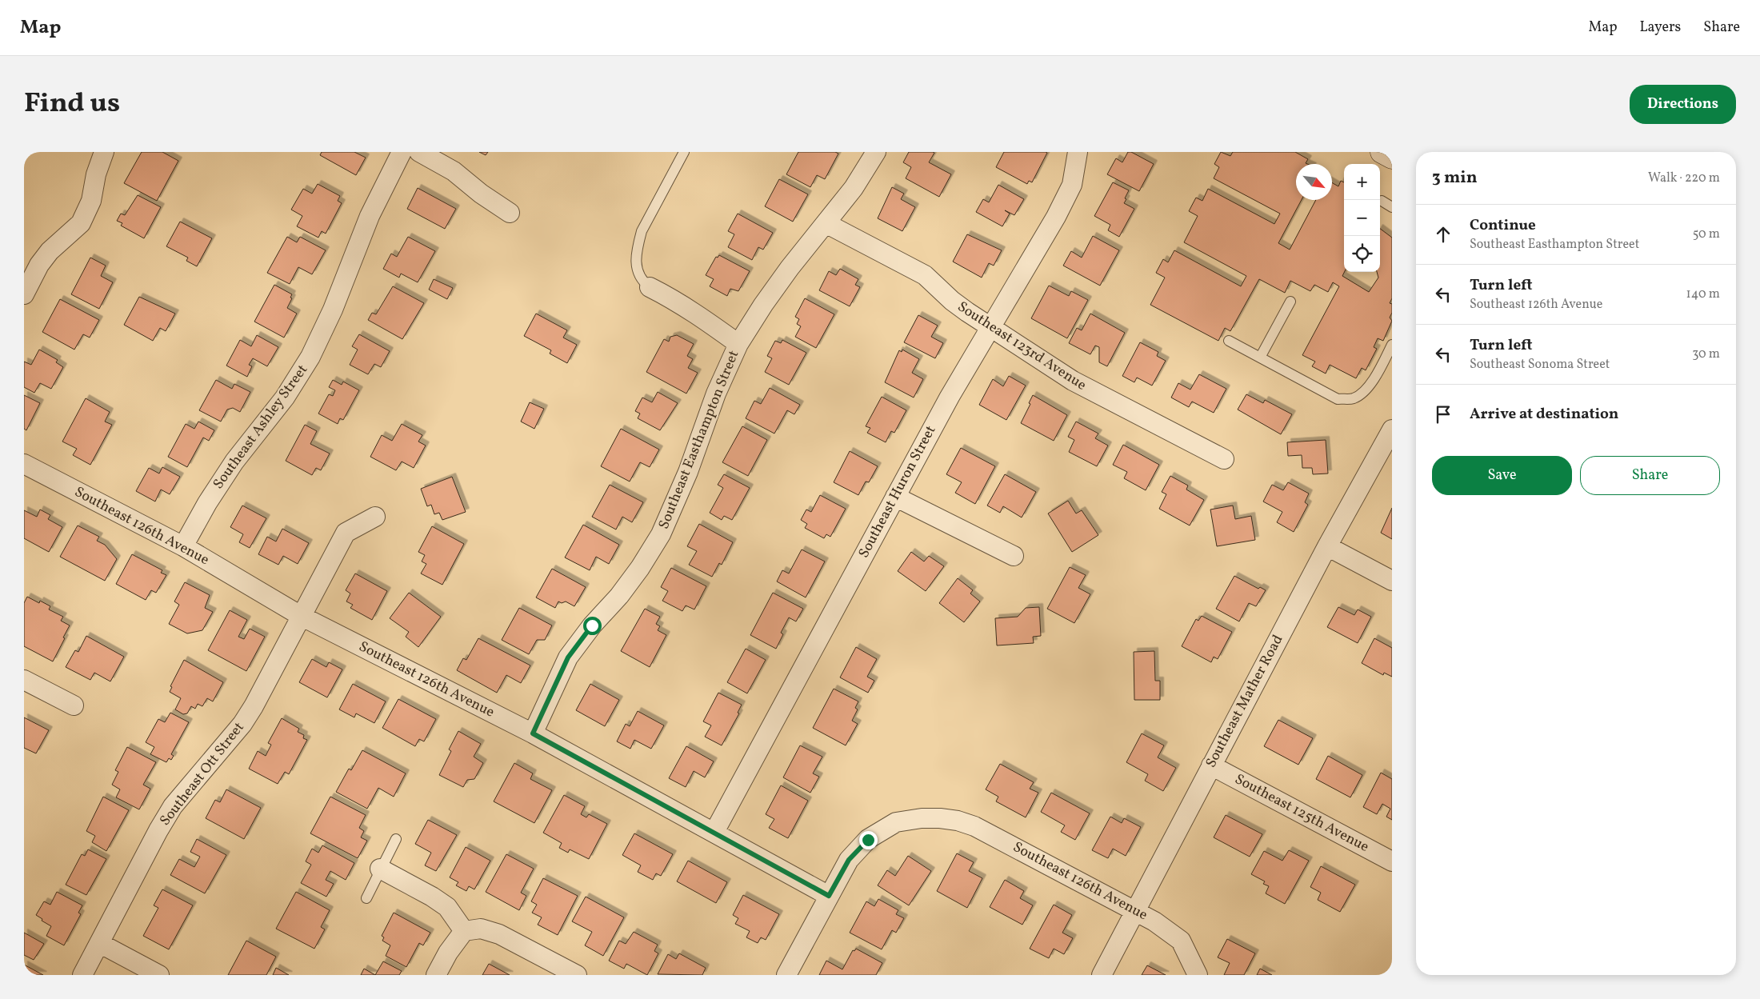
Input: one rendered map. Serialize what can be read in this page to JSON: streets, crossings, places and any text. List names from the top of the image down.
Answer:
{
  "streets": {
    "street": [
      "Southeast 123rd Avenue",
      "Southeast Ashley Street",
      "Southeast Easthampton Street",
      "Southeast Huron Street",
      "Southeast 126th Avenue",
      "Southeast Mather Road",
      "Southeast Ott Street",
      "Southeast 125th Avenue"
    ]
  },
  "crossings": [
    ["Southeast 123rd Avenue", "Southeast Easthampton Street"],
    ["Southeast 123rd Avenue", "Southeast Huron Street"],
    ["Southeast Ashley Street", "Southeast 126th Avenue"],
    ["Southeast Easthampton Street", "Southeast 126th Avenue"],
    ["Southeast Huron Street", "Southeast 126th Avenue"],
    ["Southeast 126th Avenue", "Southeast Mather Road"],
    ["Southeast 126th Avenue", "Southeast Ott Street"],
    ["Southeast Mather Road", "Southeast 125th Avenue"]
  ],
  "north": "bottom right",
  "page": {
    "header": "Map",
    "nav": ["Map", "Layers", "Share"],
    "title": "Find us",
    "buttons": [
      "Directions",
      ["Save", "Share"]
    ],
    "heading": ["3 min", "Walk · 220 m"],
    "map_buttons": ["+", "−"],
    "list": [
      ["Continue", "Southeast Easthampton Street", "50 m"],
      ["Turn left", "Southeast 126th Avenue", "140 m"],
      ["Turn left", "Southeast Sonoma Street", "30 m"],
      "Arrive at destination"
    ]
  }
}
